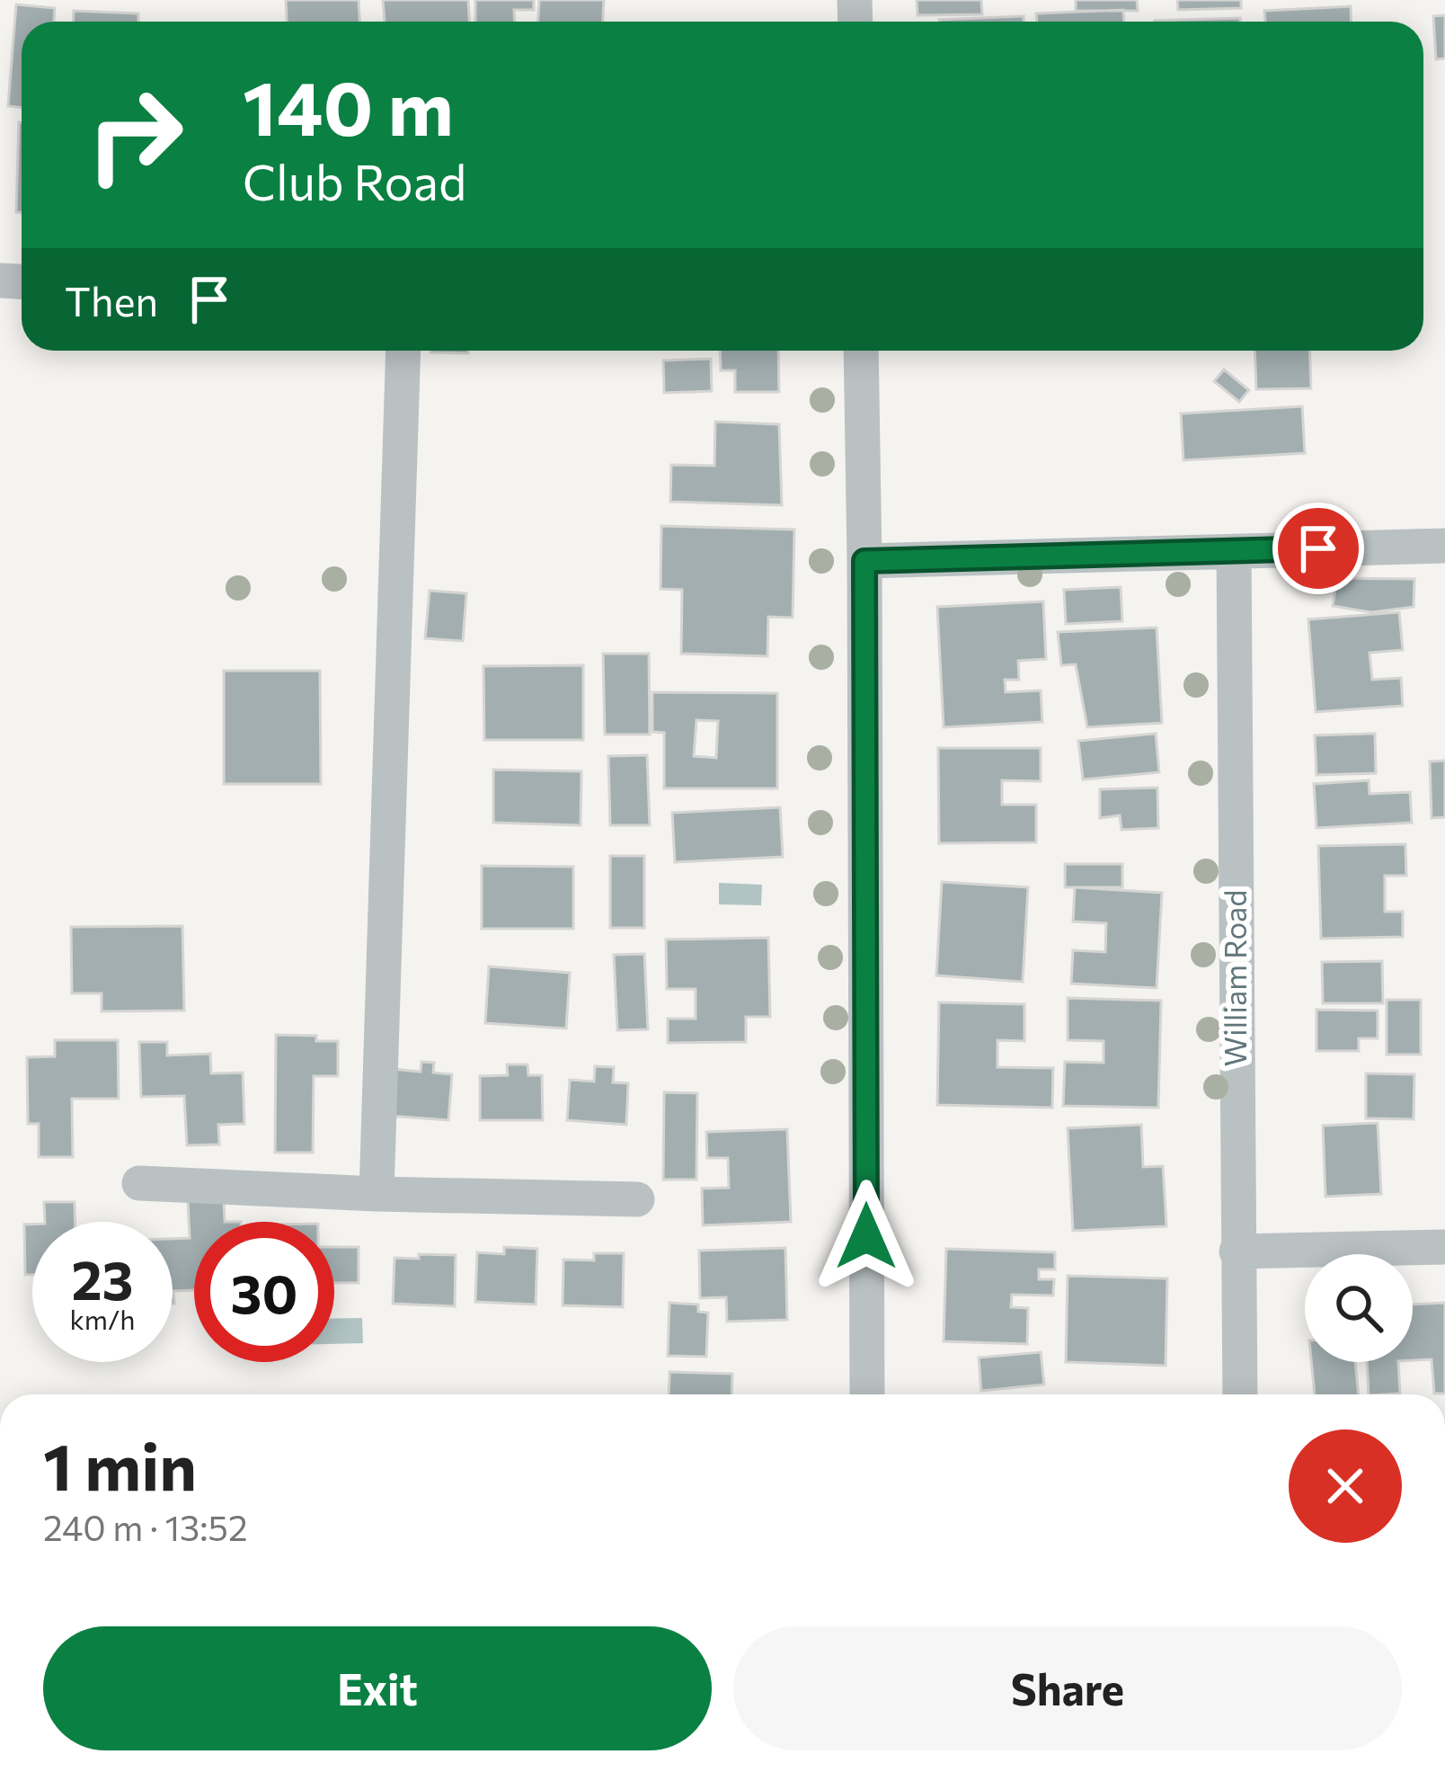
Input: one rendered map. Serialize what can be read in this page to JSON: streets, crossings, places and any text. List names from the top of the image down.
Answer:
{
  "streets": {
    "street": ["William Road"]
  },
  "page": {
    "turn": ["140 m", "Club Road"],
    "then": "Then",
    "speed": "23 km/h",
    "limit": "30",
    "heading": ["1 min", "240 m · 13:52"],
    "buttons": ["Exit", "Share"]
  }
}
